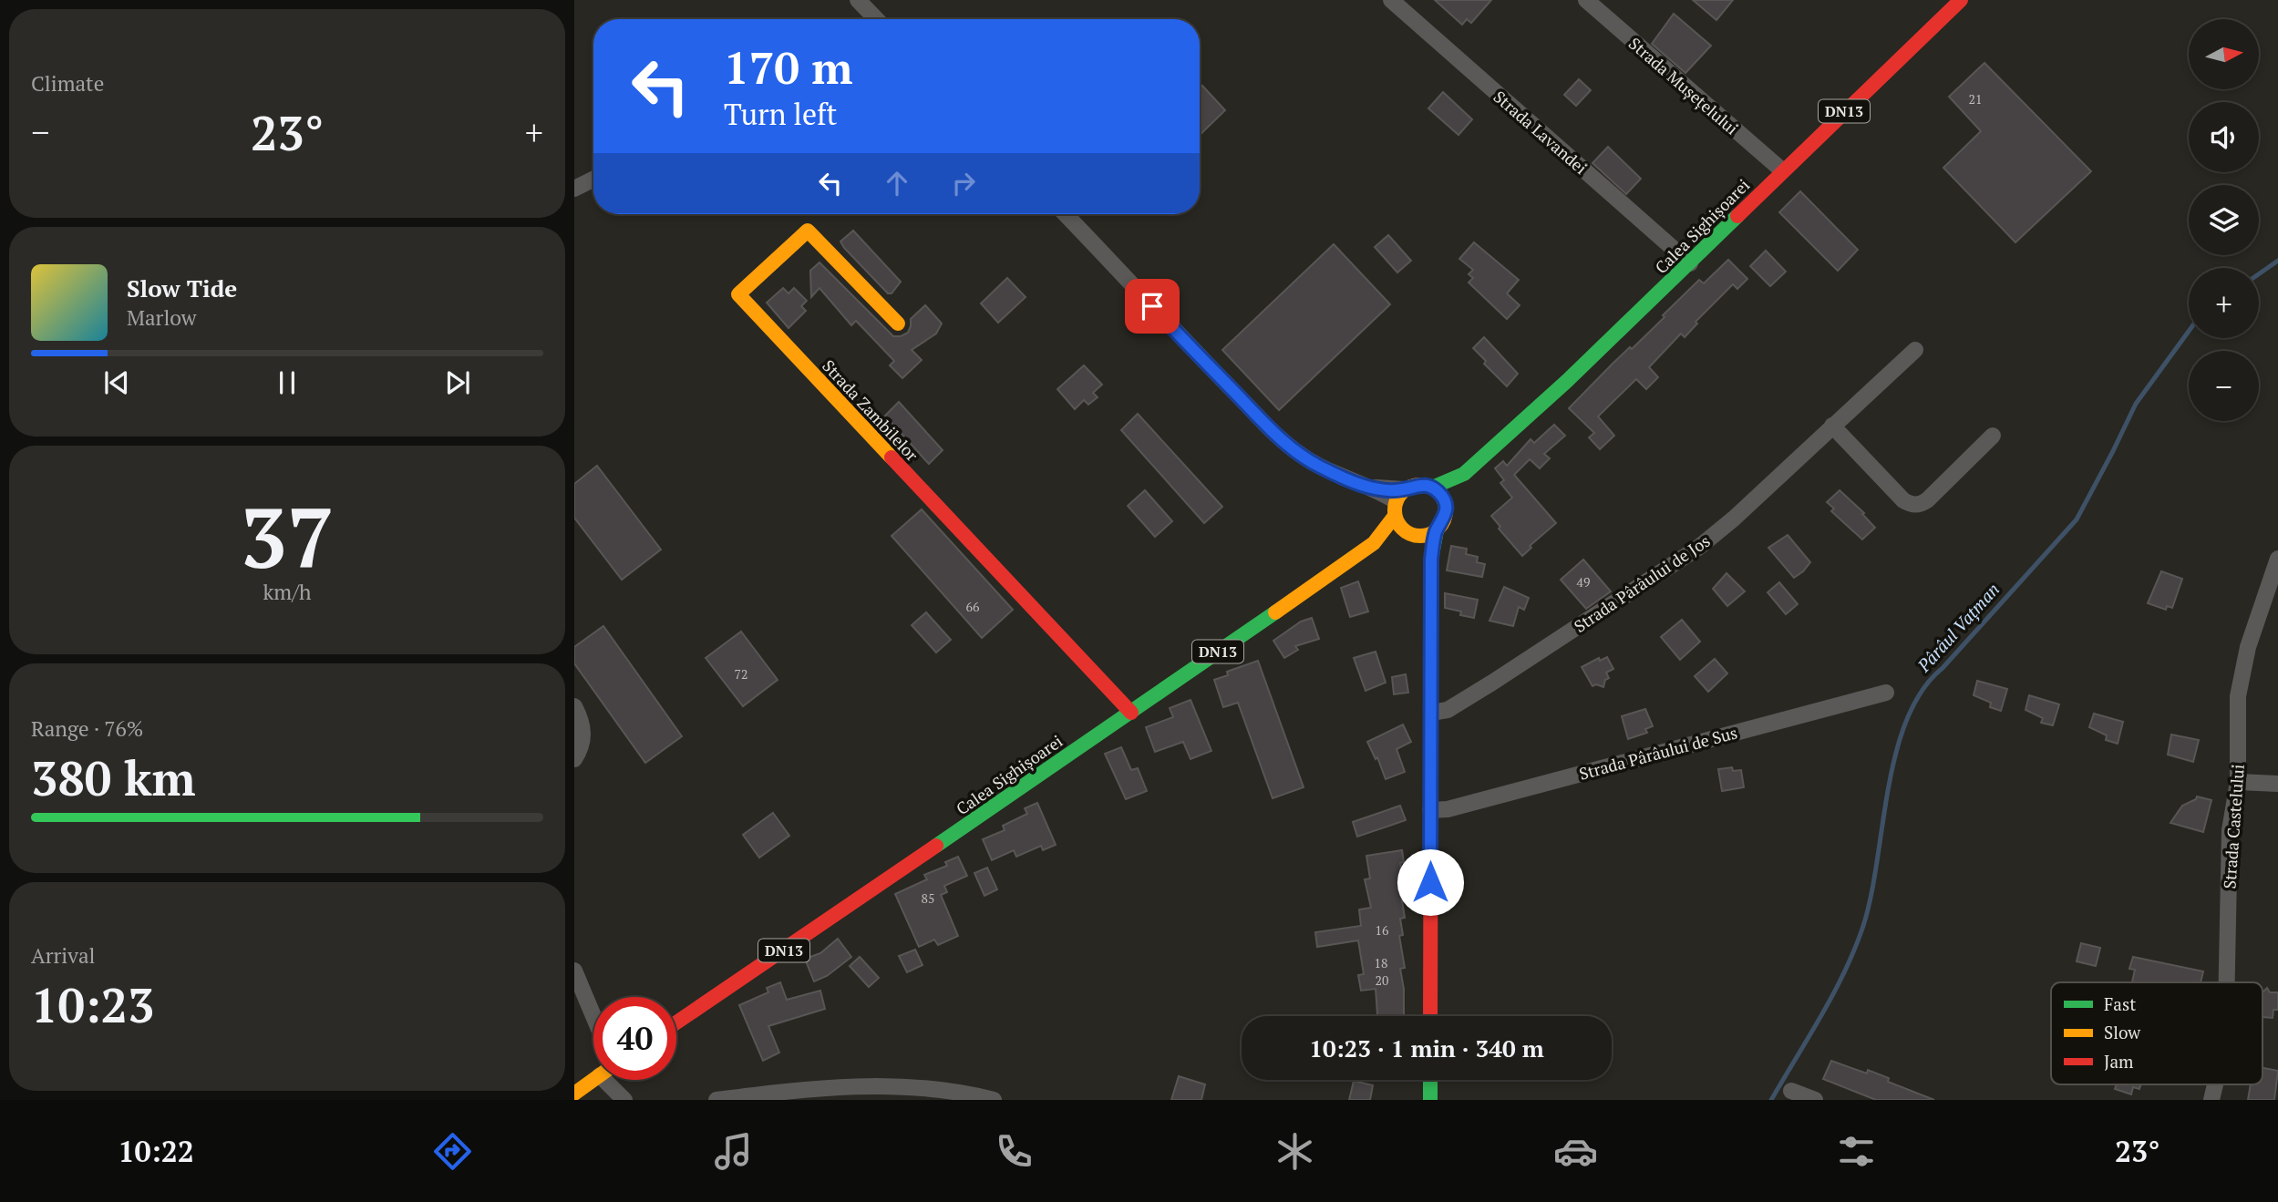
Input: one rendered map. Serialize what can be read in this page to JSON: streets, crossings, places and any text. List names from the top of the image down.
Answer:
{
  "streets": {
    "main road": ["DN13", "Calea Sighișoarei", "Strada Zambilelor"],
    "street": [
      "Strada Mușețelului",
      "Strada Lavandei",
      "Strada Pârâului de Jos",
      "Strada Pârâului de Sus",
      "Strada Castelului"
    ]
  },
  "crossings": [
    ["Strada Mușețelului", "Calea Sighișoarei"],
    ["DN13", "Calea Sighișoarei"],
    ["Strada Lavandei", "Calea Sighișoarei"],
    ["Calea Sighișoarei", "Strada Zambilelor"]
  ],
  "water": ["Pârâul Vațman"],
  "house_numbers": [
    "21",
    "49",
    "66",
    "72",
    "85",
    "16",
    "18",
    "20"
  ],
  "legend": ["Fast", "Slow", "Jam"],
  "north": "right",
  "page": {
    "tile": [
      "Climate",
      ["37", "km/h"],
      ["Range · 76%", "380 km"],
      ["Arrival", "10:23"]
    ],
    "map_buttons": ["+", "−"],
    "turn": ["170 m", "Turn left"],
    "heat": ["−", "23°", "+"],
    "song": ["Slow Tide", "Marlow"],
    "limit": "40",
    "trip": "10:23 · 1 min · 340 m",
    "tabs": ["10:22", "23°"]
  }
}
